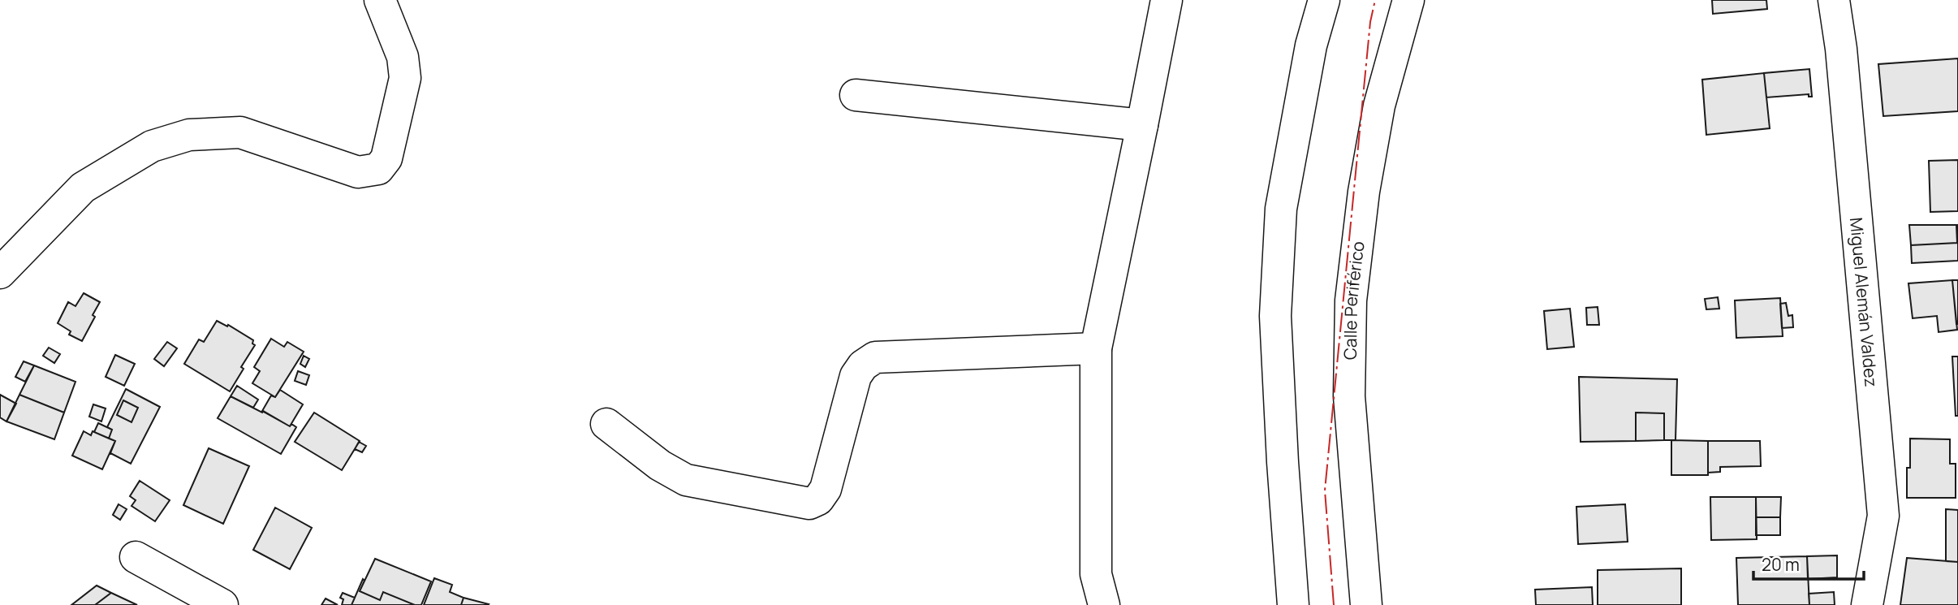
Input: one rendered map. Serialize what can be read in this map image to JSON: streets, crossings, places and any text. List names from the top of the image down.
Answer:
{
  "streets": {
    "main road": ["Calle Periférico", "Miguel Alemán Valdez"]
  },
  "scale_bar": "20 m"
}
